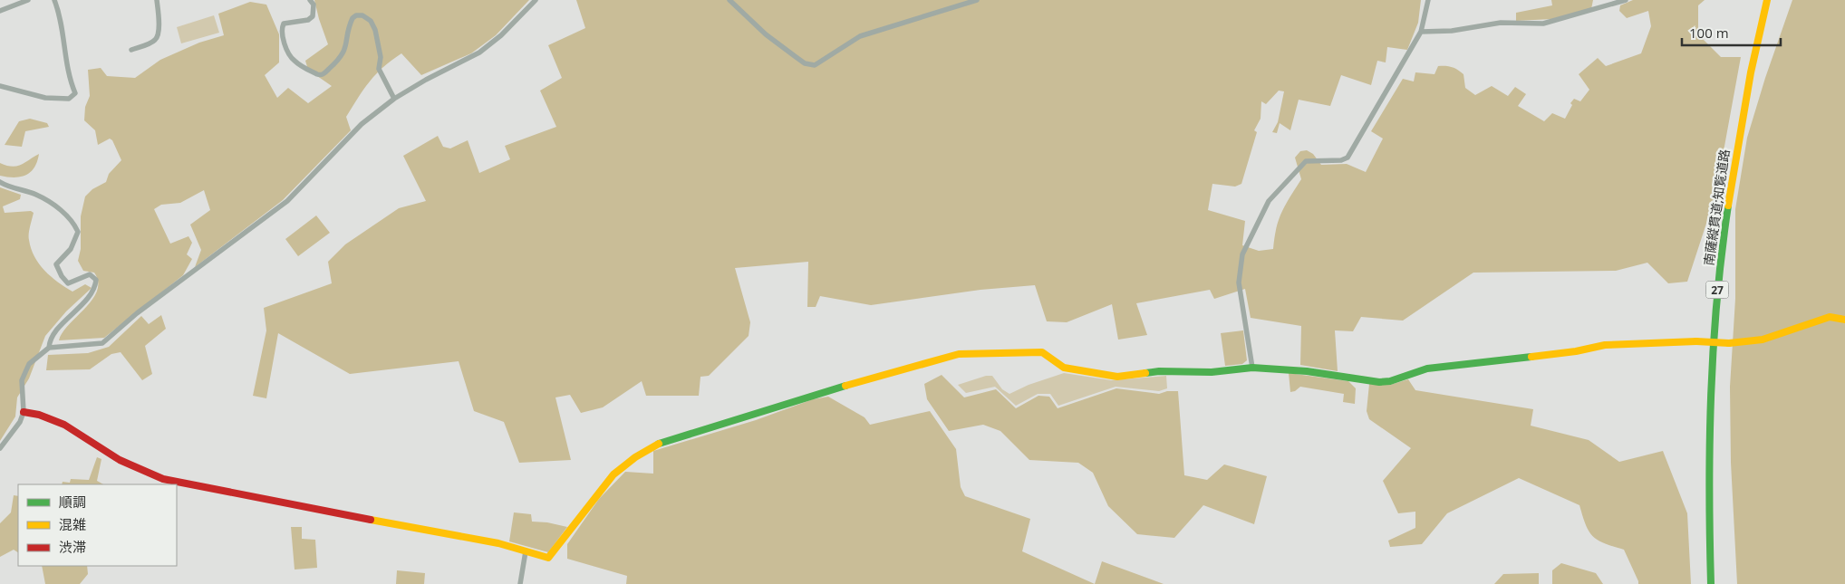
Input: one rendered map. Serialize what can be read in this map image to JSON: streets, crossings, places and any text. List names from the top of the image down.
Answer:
{
  "streets": {
    "main road": ["南薩縦貫道;知覧道路", "27"]
  },
  "legend": ["順調", "混雑", "渋滞"],
  "scale_bar": "100 m"
}
